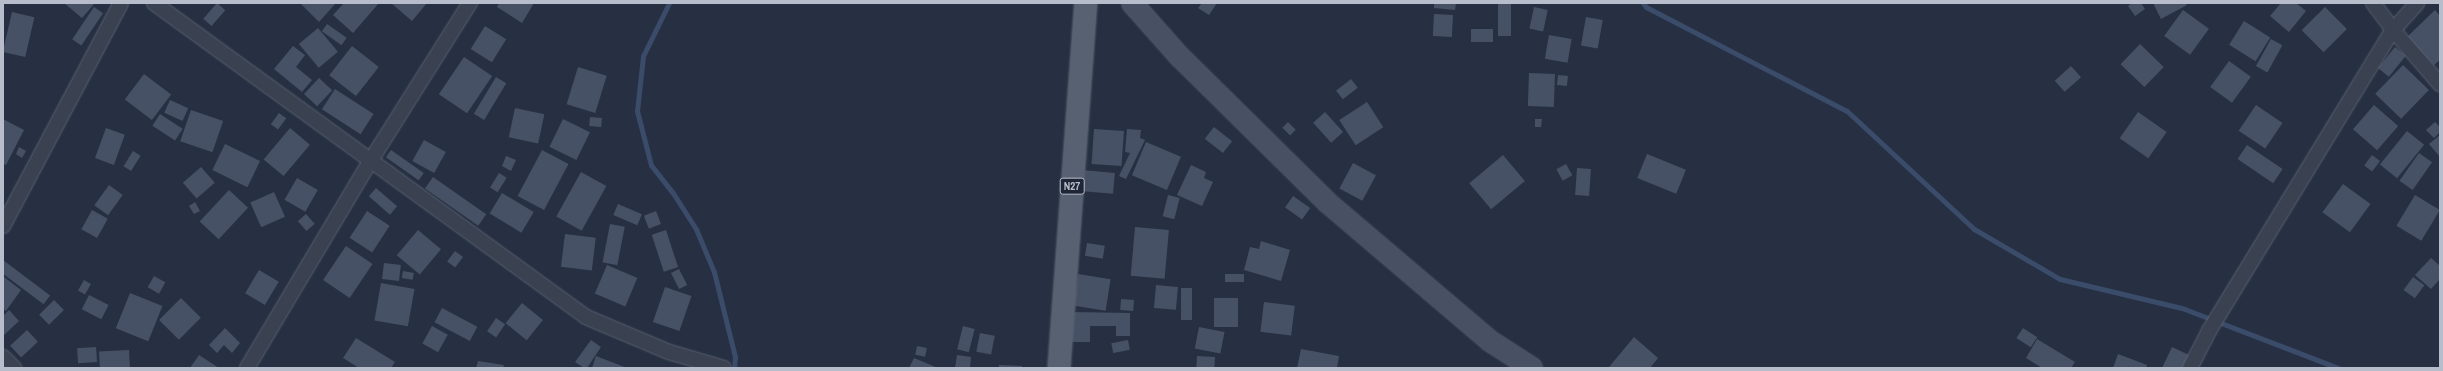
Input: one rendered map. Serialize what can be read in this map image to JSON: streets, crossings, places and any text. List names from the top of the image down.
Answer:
{
  "streets": {
    "main road": ["N27"]
  }
}
